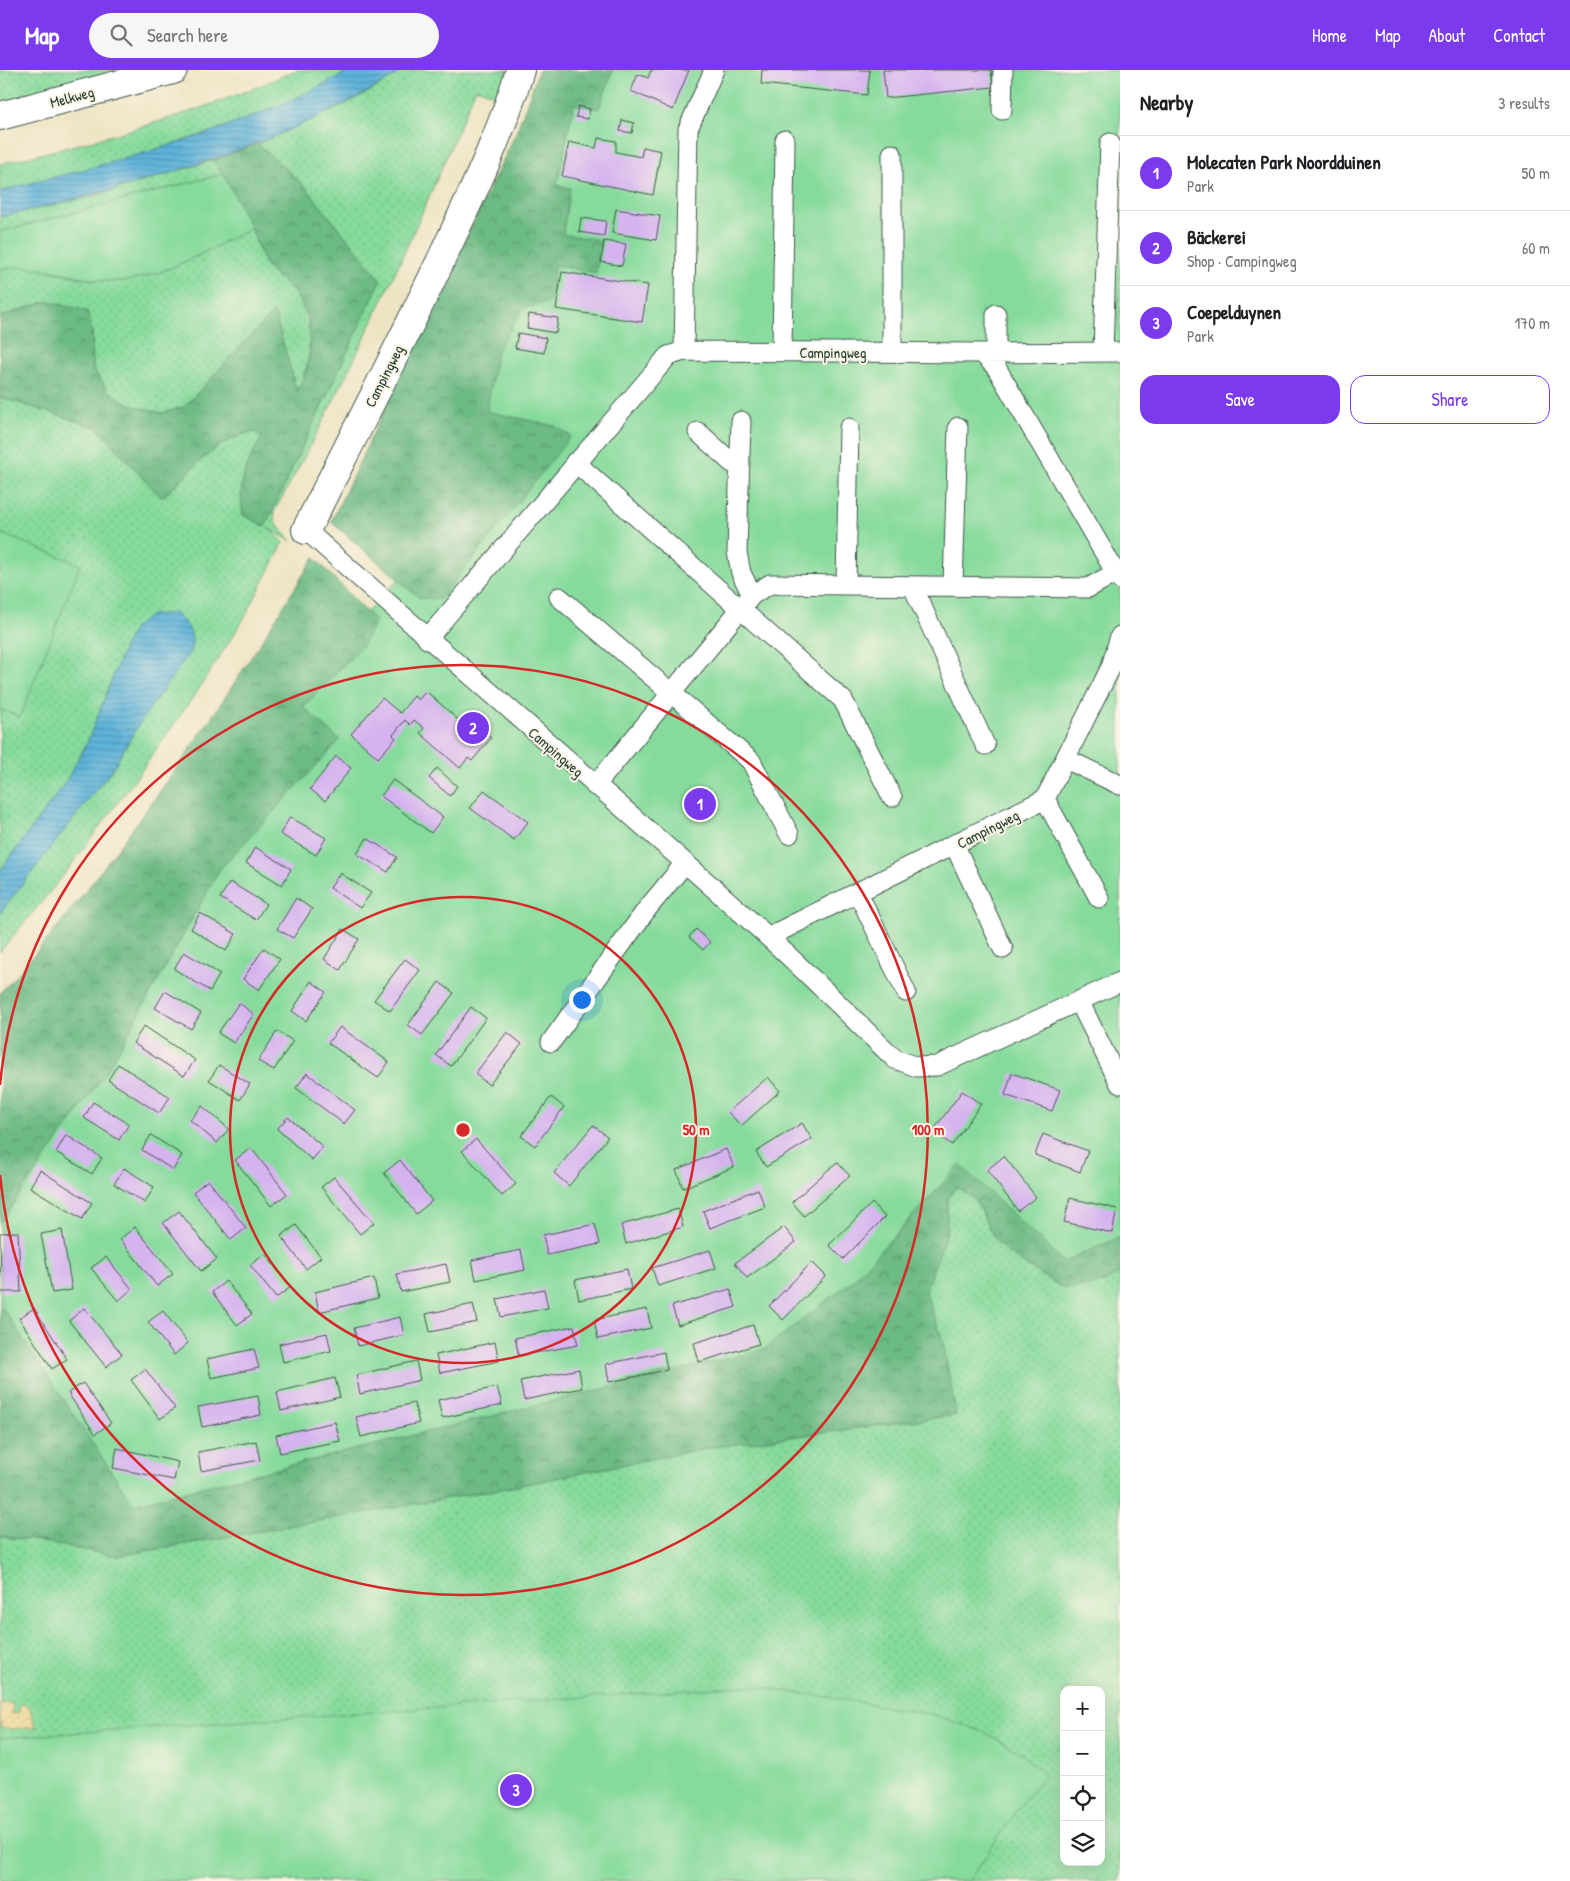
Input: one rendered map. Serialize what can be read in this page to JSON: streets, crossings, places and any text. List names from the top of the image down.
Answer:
{
  "streets": {
    "street": ["Melkweg", "Campingweg"]
  },
  "page": {
    "header": "Map",
    "search": "Search here",
    "nav": [
      "Home",
      "Map",
      "About",
      "Contact"
    ],
    "heading": ["Nearby", "3 results"],
    "list": [
      {
        "mark": "1",
        "name": "Molecaten Park Noordduinen",
        "note": "Park",
        "value": "50 m"
      },
      {
        "mark": "2",
        "name": "Bäckerei",
        "note": "Shop · Campingweg",
        "value": "60 m"
      },
      {
        "mark": "3",
        "name": "Coepelduynen",
        "note": "Park",
        "value": "170 m"
      }
    ],
    "buttons": ["Save", "Share"],
    "pins": ["2", "1", "3"],
    "map_buttons": ["+", "−"]
  },
  "rings": ["50 m", "100 m"]
}
